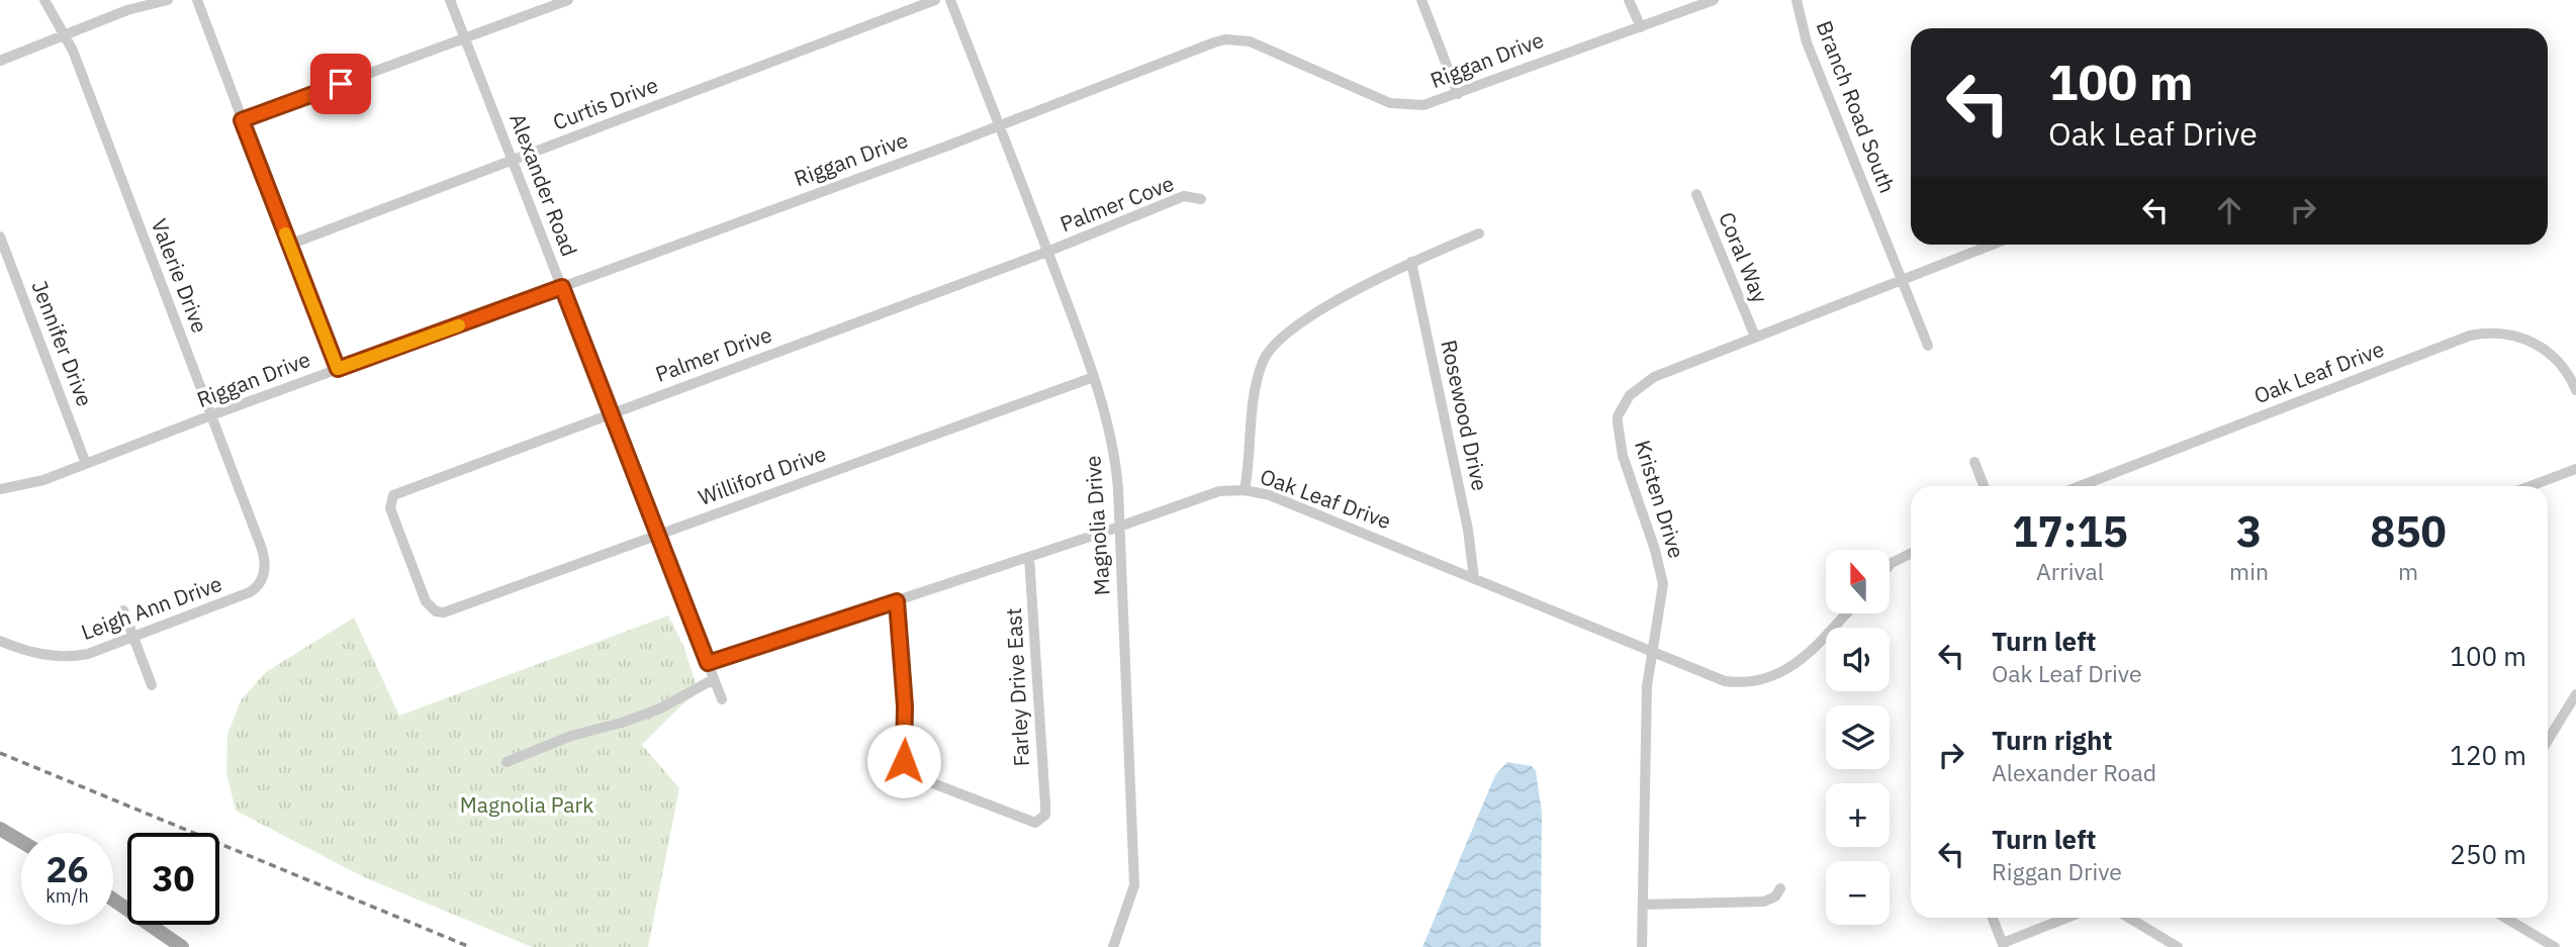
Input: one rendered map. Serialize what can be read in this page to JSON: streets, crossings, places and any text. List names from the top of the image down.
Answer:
{
  "streets": {
    "street": [
      "Riggan Drive",
      "Curtis Drive",
      "Branch Road South",
      "Alexander Road",
      "Palmer Cove",
      "Coral Way",
      "Valerie Drive",
      "Jennifer Drive",
      "Palmer Drive",
      "Oak Leaf Drive",
      "Rosewood Drive",
      "Williford Drive",
      "Kristen Drive",
      "Magnolia Drive",
      "Leigh Ann Drive",
      "Farley Drive East"
    ]
  },
  "crossings": [
    ["Riggan Drive", "Alexander Road"],
    ["Riggan Drive", "Valerie Drive"],
    ["Riggan Drive", "Jennifer Drive"],
    ["Riggan Drive", "Magnolia Drive"],
    ["Curtis Drive", "Alexander Road"],
    ["Branch Road South", "Kristen Drive"],
    ["Alexander Road", "Palmer Drive"],
    ["Alexander Road", "Oak Leaf Drive"],
    ["Alexander Road", "Williford Drive"],
    ["Palmer Cove", "Palmer Drive"],
    ["Palmer Cove", "Magnolia Drive"],
    ["Coral Way", "Kristen Drive"],
    ["Valerie Drive", "Leigh Ann Drive"],
    ["Palmer Drive", "Williford Drive"],
    ["Palmer Drive", "Magnolia Drive"],
    ["Oak Leaf Drive", "Rosewood Drive"],
    ["Oak Leaf Drive", "Kristen Drive"],
    ["Oak Leaf Drive", "Magnolia Drive"],
    ["Oak Leaf Drive", "Farley Drive East"],
    ["Williford Drive", "Magnolia Drive"]
  ],
  "parks": ["Magnolia Park"],
  "north": "top",
  "page": {
    "turn": ["100 m", "Oak Leaf Drive"],
    "eta": [
      "17:15",
      "Arrival",
      "3",
      "min",
      "850",
      "m"
    ],
    "map_buttons": ["+", "−"],
    "list": [
      {
        "name": "Turn left",
        "note": "Oak Leaf Drive",
        "value": "100 m"
      },
      {
        "name": "Turn right",
        "note": "Alexander Road",
        "value": "120 m"
      },
      {
        "name": "Turn left",
        "note": "Riggan Drive",
        "value": "250 m"
      }
    ],
    "speed": "26 km/h",
    "limit": "30"
  }
}
